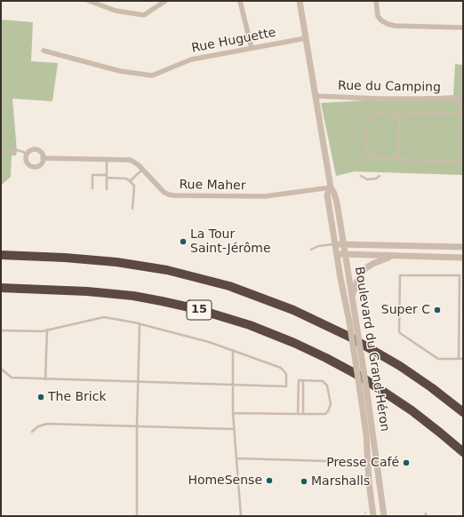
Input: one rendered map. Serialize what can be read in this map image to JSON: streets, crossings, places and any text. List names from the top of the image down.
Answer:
{
  "streets": {
    "highway": ["15"],
    "street": [
      "Rue Huguette",
      "Rue du Camping",
      "Rue Maher",
      "Boulevard du Grand-Héron"
    ]
  },
  "crossings": [
    ["Rue Huguette", "Boulevard du Grand-Héron"],
    ["Rue du Camping", "Boulevard du Grand-Héron"],
    ["Rue Maher", "Boulevard du Grand-Héron"]
  ],
  "places": [
    "La Tour Saint-Jérôme",
    "Super C",
    "The Brick",
    "Presse Café",
    "HomeSense",
    "Marshalls"
  ]
}
